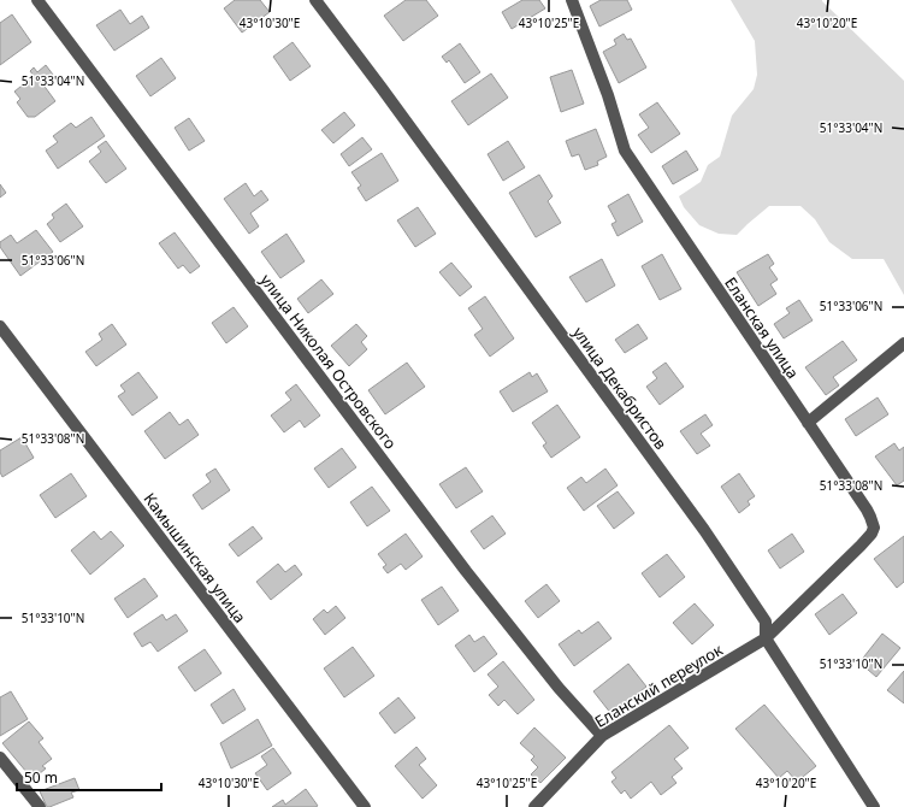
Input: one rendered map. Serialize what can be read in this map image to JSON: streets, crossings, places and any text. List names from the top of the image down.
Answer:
{
  "streets": {
    "street": [
      "Еланская улица",
      "улица Николая Островского",
      "улица Декабристов",
      "Камышинская улица",
      "Еланский переулок"
    ]
  },
  "crossings": [
    ["Еланская улица", "улица Декабристов"],
    ["Еланская улица", "Еланский переулок"],
    ["улица Николая Островского", "Еланский переулок"],
    ["улица Декабристов", "Еланский переулок"]
  ],
  "scale_bar": "50 m",
  "coordinates": [
    "43°10'30\"E",
    "43°10'25\"E",
    "43°10'20\"E",
    "51°33'04\"N",
    "51°33'06\"N",
    "51°33'08\"N",
    "51°33'10\"N"
  ]
}
